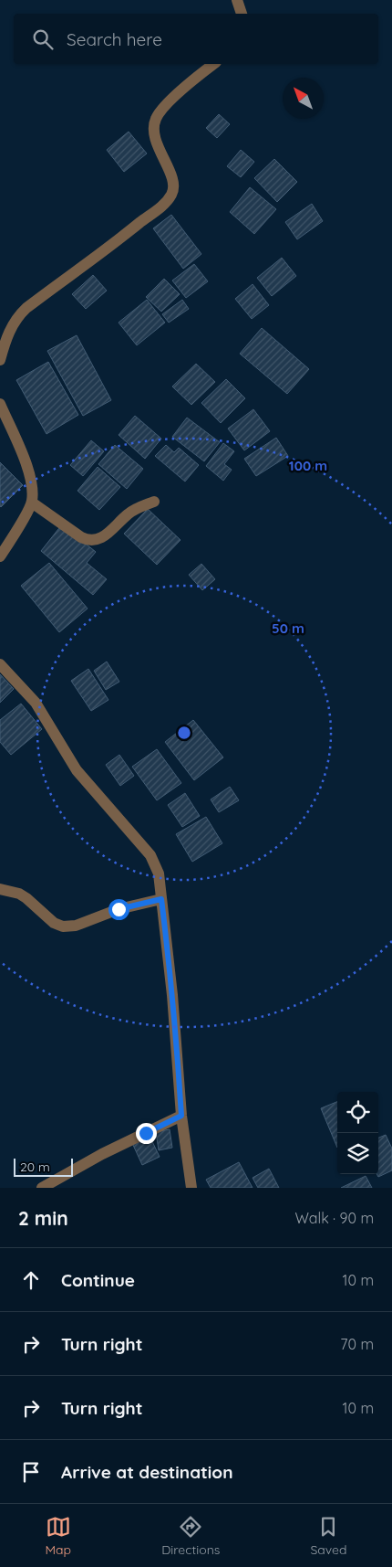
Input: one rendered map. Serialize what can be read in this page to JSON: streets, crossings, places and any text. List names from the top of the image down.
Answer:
{
  "scale_bar": "20 m",
  "north": "top left",
  "page": {
    "search": "Search here",
    "scale": "20 m",
    "heading": ["2 min", "Walk · 90 m"],
    "list": [
      ["Continue", "10 m"],
      ["Turn right", "70 m"],
      ["Turn right", "10 m"],
      "Arrive at destination"
    ],
    "nav": ["Map", "Directions", "Saved"]
  },
  "rings": ["100 m", "50 m"]
}
